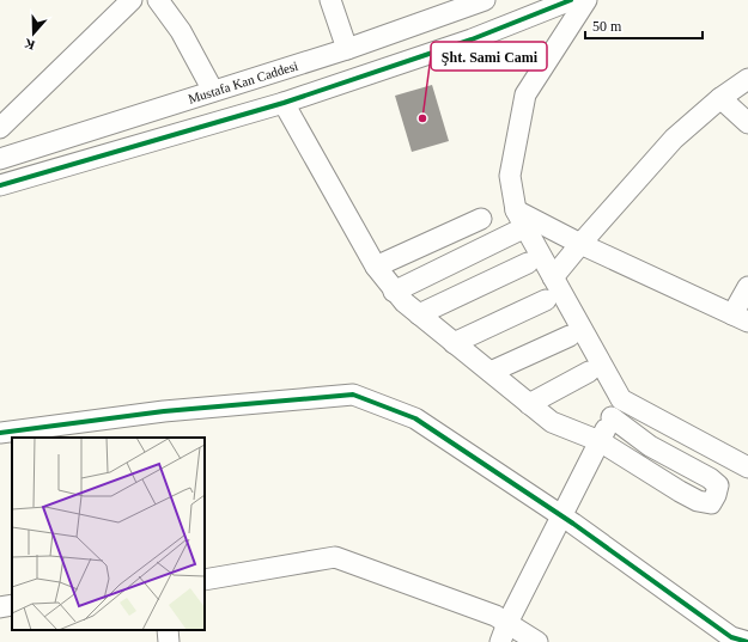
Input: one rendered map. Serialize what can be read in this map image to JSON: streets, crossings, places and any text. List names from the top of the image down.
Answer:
{
  "streets": {
    "street": ["Mustafa Kan Caddesi"]
  },
  "places": ["Şht. Sami Cami"],
  "scale_bar": "50 m",
  "north": "bottom"
}
